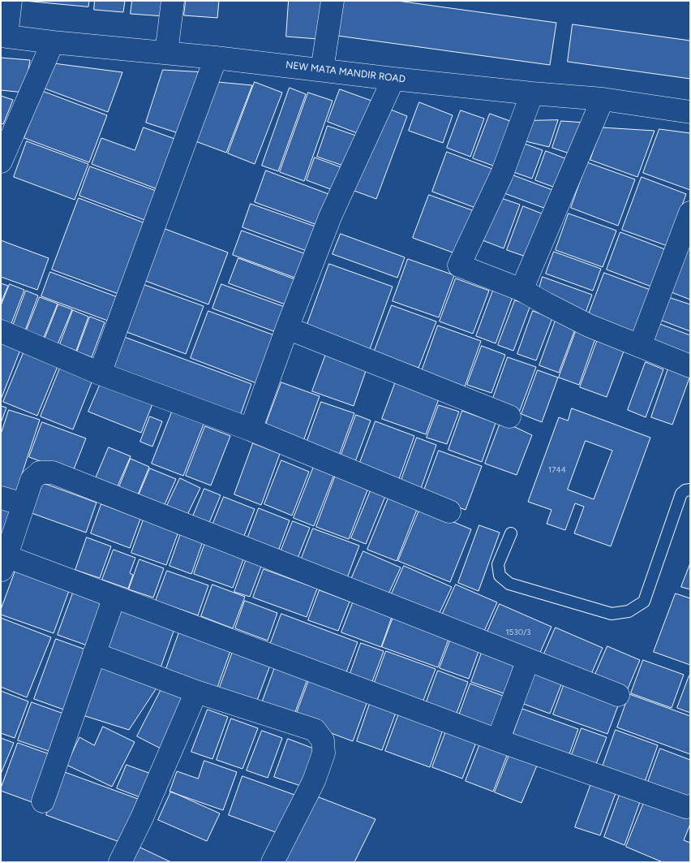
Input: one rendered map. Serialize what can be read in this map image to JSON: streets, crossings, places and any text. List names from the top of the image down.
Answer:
{
  "streets": {
    "street": ["NEW MATA MANDIR ROAD"]
  },
  "house_numbers": ["1744", "1530/3"]
}
